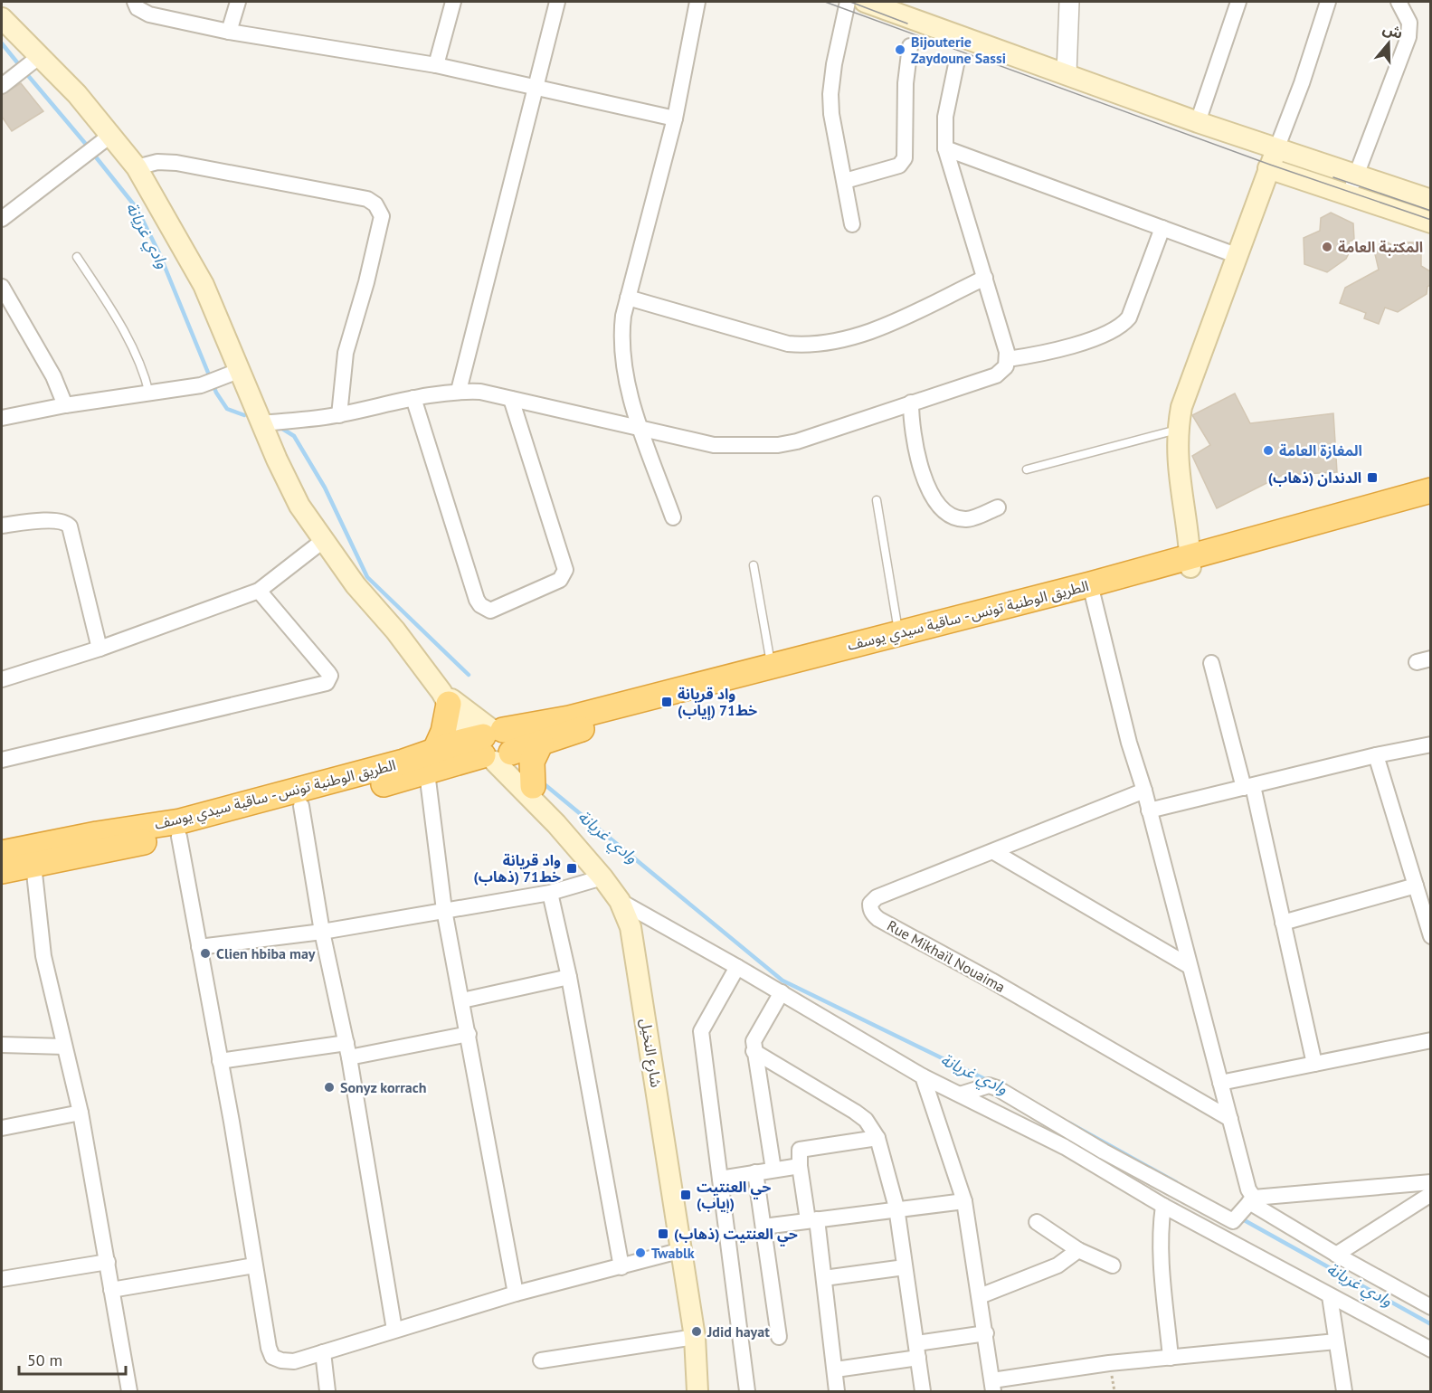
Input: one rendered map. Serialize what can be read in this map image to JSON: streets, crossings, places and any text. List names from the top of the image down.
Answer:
{
  "streets": {
    "highway": ["الطريق الوطنية تونس - ساقية سيدي يوسف"],
    "main road": ["شارع النخيل"],
    "street": ["Rue Mikhaïl Nouaima"]
  },
  "crossings": [
    ["الطريق الوطنية تونس - ساقية سيدي يوسف", "شارع النخيل"]
  ],
  "water": ["وادي غريانة"],
  "places": {
    "other": [
      "Bijouterie Zaydoune Sassi",
      "المكتبة العامة",
      "المغازة العامة",
      "Clien hbiba may",
      "Sonyz korrach",
      "Twablk",
      "Jdid hayat"
    ],
    "transit": [
      "الدندان (ذهاب)",
      "واد قريانة خط71 (إياب)",
      "واد قريانة خط71 (ذهاب)",
      "حي العنتيت (إياب)",
      "حي العنتيت (ذهاب)"
    ]
  },
  "scale_bar": "50 m",
  "north": "top"
}
